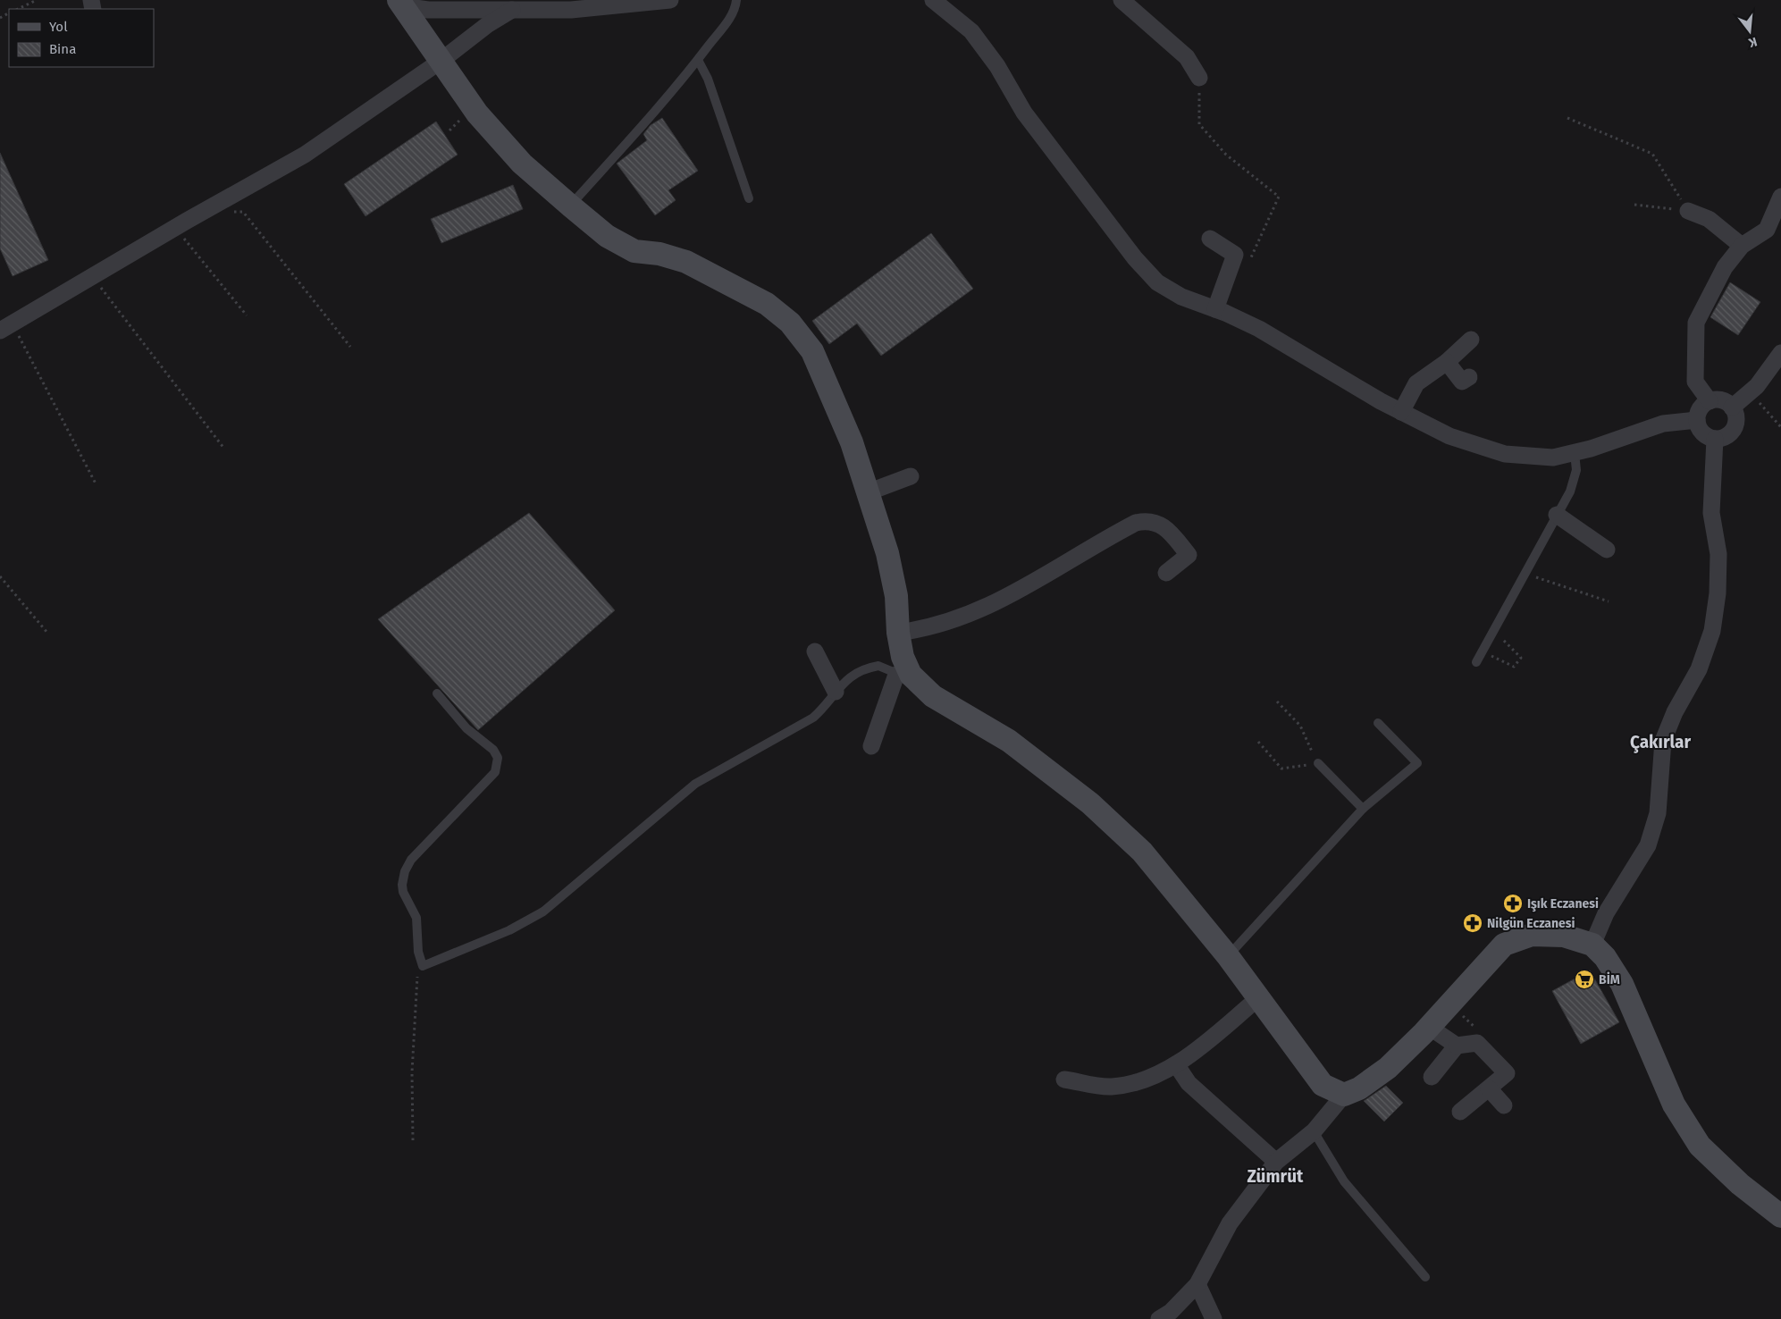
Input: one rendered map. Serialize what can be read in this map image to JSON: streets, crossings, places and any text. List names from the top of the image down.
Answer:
{
  "districts": ["Çakırlar", "Zümrüt"],
  "places": {
    "pharmacy": ["Işık Eczanesi", "Nilgün Eczanesi"],
    "supermarket": ["BİM"]
  },
  "legend": ["Yol", "Bina"],
  "north": "bottom"
}
